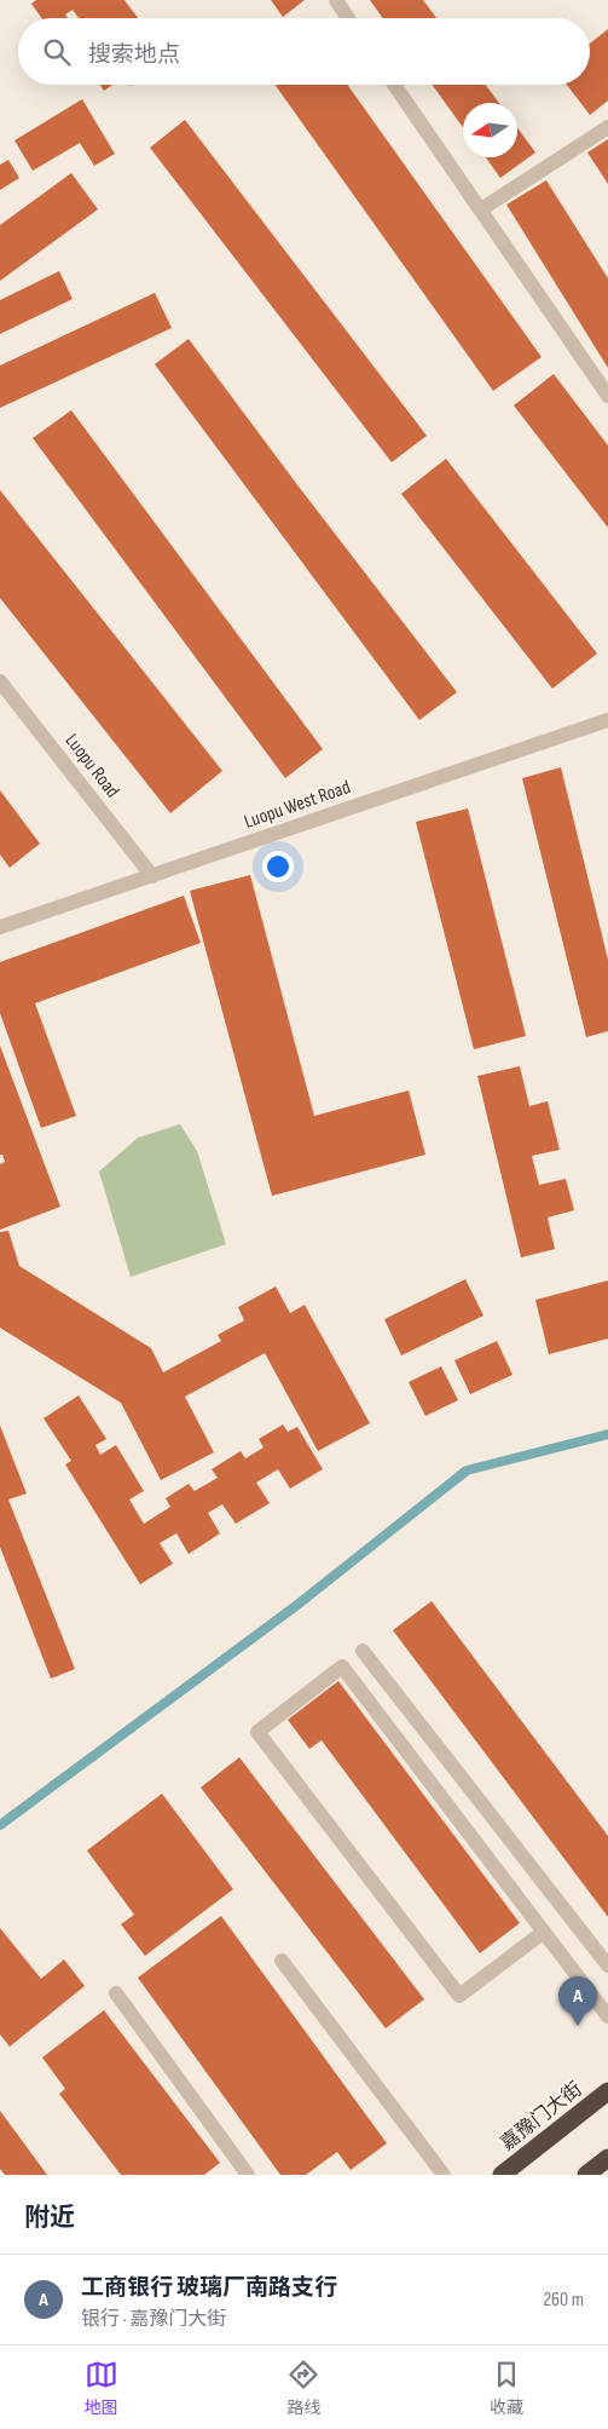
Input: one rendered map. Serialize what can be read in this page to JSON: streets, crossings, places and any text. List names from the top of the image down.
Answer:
{
  "streets": {
    "highway": ["嘉豫门大街"],
    "street": ["Luopu Road", "Luopu West Road"]
  },
  "crossings": [
    ["Luopu Road", "Luopu West Road"]
  ],
  "north": "left",
  "page": {
    "search": "搜索地点",
    "pins": "A",
    "heading": "附近",
    "list": [
      {
        "mark": "A",
        "name": "工商银行 玻璃厂南路支行",
        "note": "银行 · 嘉豫门大街",
        "value": "260 m"
      }
    ],
    "nav": ["地图", "路线", "收藏"]
  }
}
